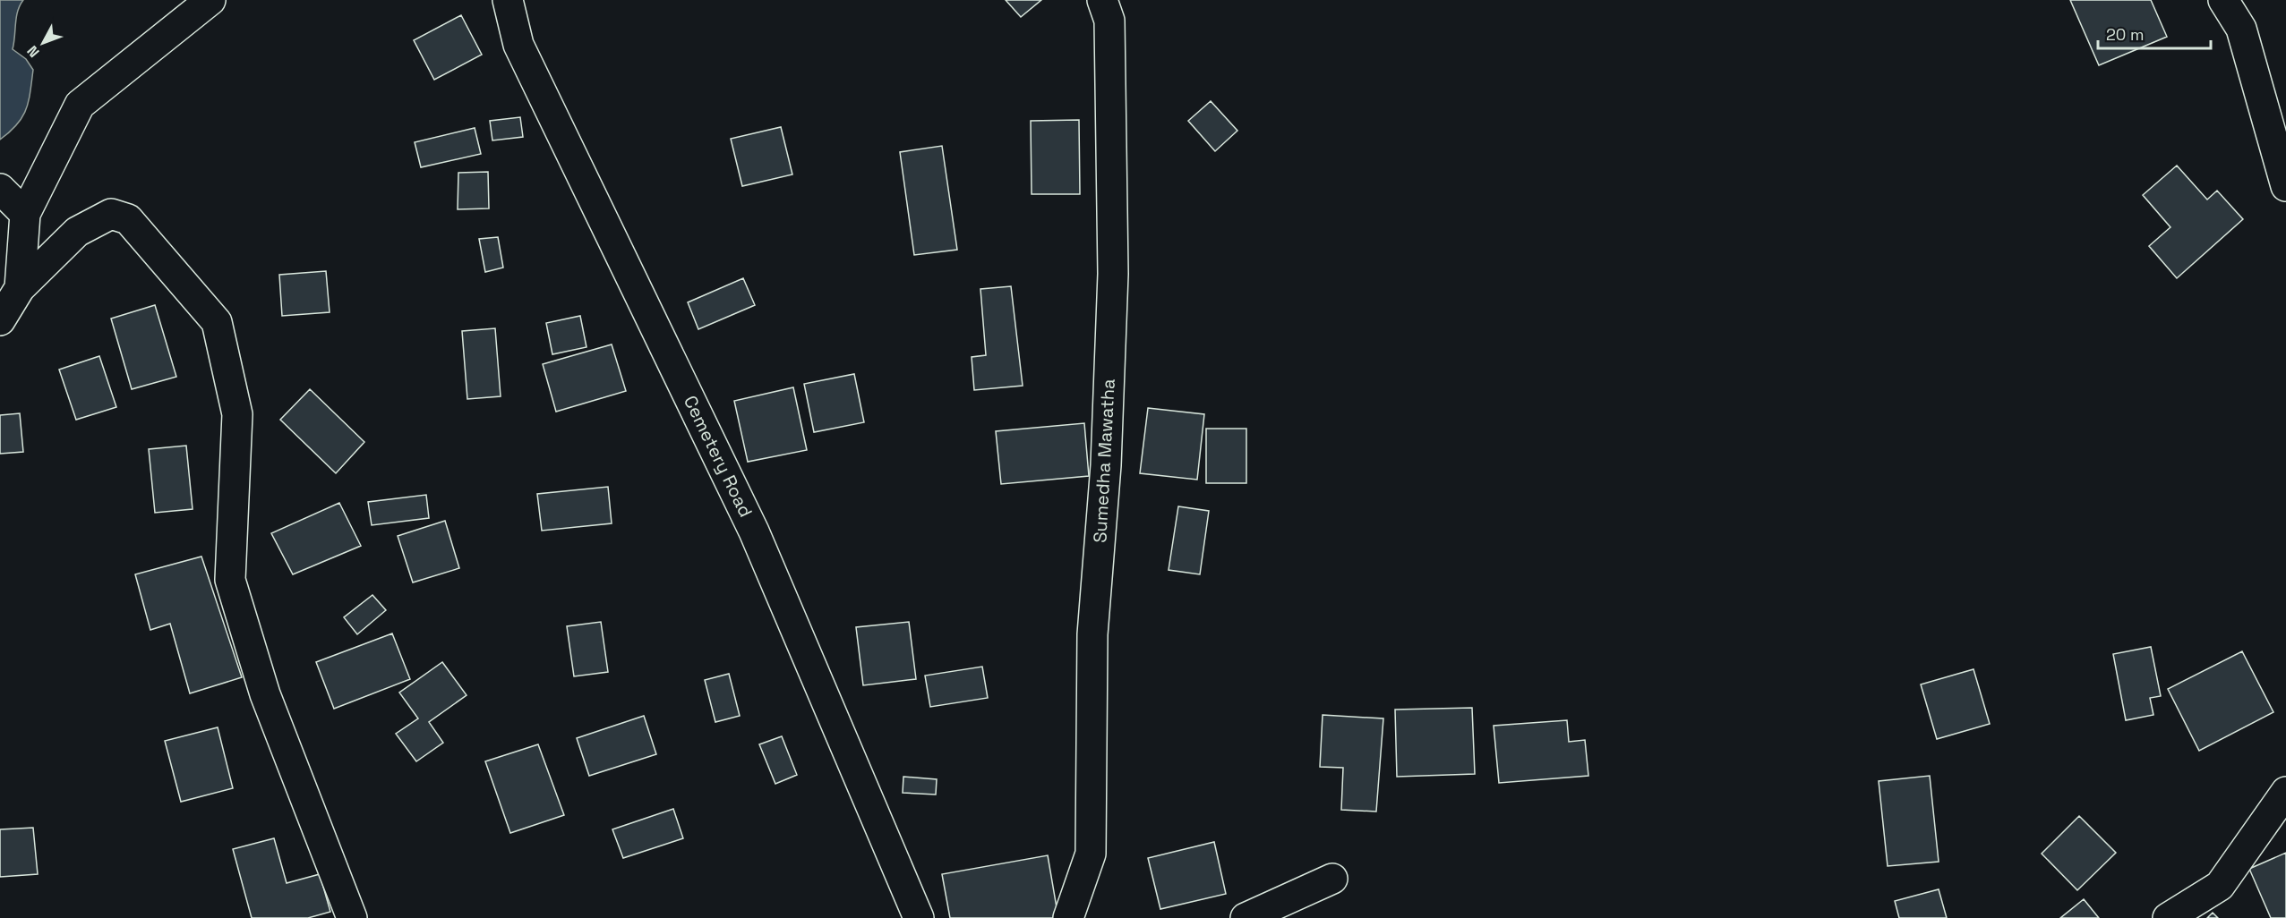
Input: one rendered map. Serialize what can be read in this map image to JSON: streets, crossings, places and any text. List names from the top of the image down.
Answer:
{
  "streets": {
    "street": ["Cemetery Road", "Sumedha Mawatha"]
  },
  "scale_bar": "20 m",
  "north": "bottom left"
}
